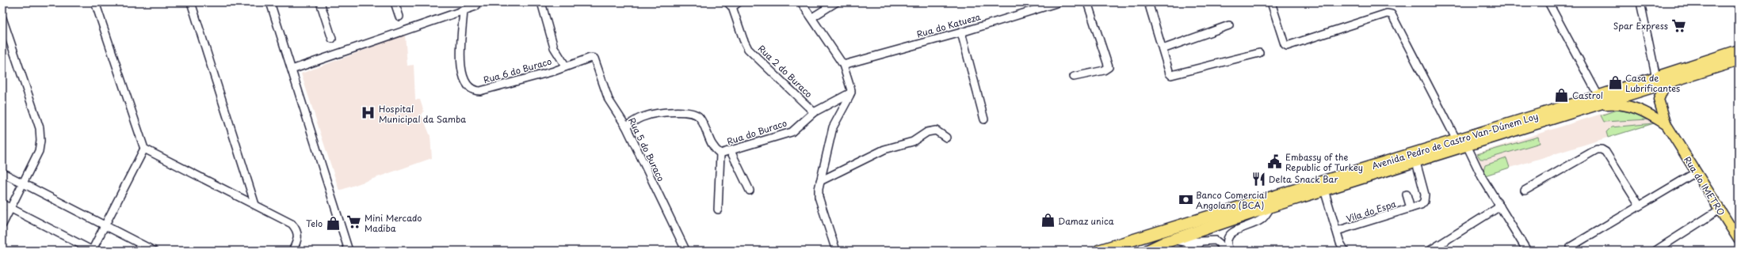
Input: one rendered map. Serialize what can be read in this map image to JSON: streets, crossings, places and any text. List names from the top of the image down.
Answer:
{
  "streets": {
    "highway": ["Avenida Pedro de Castro Van-Dúnem Loy"],
    "main road": ["Rua do IMETRO"],
    "street": [
      "Rua do Katueza",
      "Rua 6 do Buraco",
      "Rua 2 do Buraco",
      "Rua do Buraco",
      "Rua 5 do Buraco",
      "Vila do Espa"
    ]
  },
  "crossings": [
    ["Rua 6 do Buraco", "Rua 5 do Buraco"],
    ["Rua 2 do Buraco", "Rua do Buraco"],
    ["Rua do Buraco", "Rua 5 do Buraco"],
    ["Avenida Pedro de Castro Van-Dúnem Loy", "Vila do Espa"]
  ],
  "places": {
    "supermarket": ["Spar Express", "Mini Mercado Madiba"],
    "shop": [
      "Casa de Lubrificantes",
      "Castrol",
      "Damaz unica",
      "Telo"
    ],
    "hospital": ["Hospital Municipal da Samba"],
    "public building": ["Embassy of the Republic of Turkey"],
    "restaurant": ["Delta Snack Bar"],
    "bank": ["Banco Comercial Angolano (BCA)"]
  }
}
